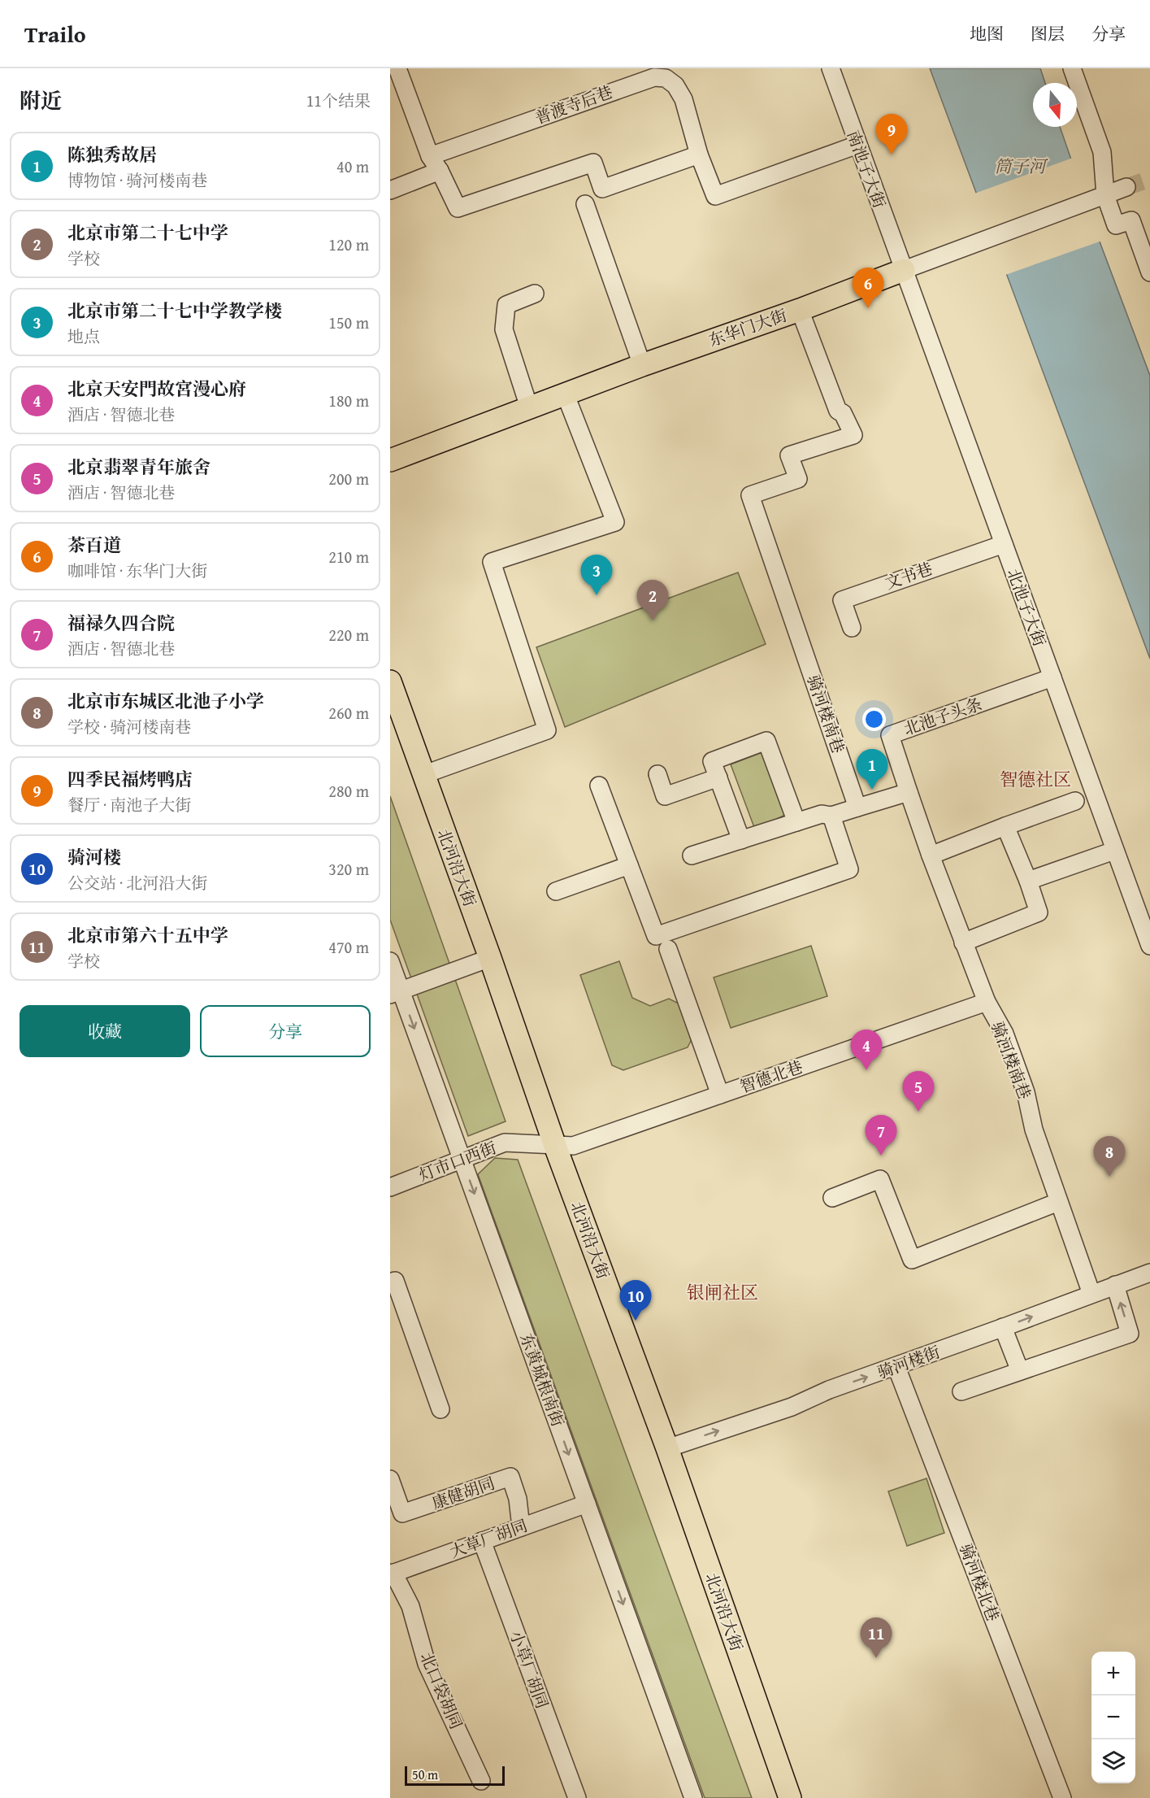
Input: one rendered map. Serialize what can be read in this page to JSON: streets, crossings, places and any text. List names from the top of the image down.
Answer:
{
  "streets": {
    "main road": ["东华门大街", "北河沿大街"],
    "street": [
      "普渡寺后巷",
      "南池子大街",
      "文书巷",
      "北池子大街",
      "骑河楼南巷",
      "北池子头条",
      "智德北巷",
      "灯市口西街",
      "骑河楼街",
      "东黄城根南街",
      "康健胡同",
      "大草厂胡同",
      "骑河楼北巷",
      "小草厂胡同",
      "北口袋胡同"
    ]
  },
  "crossings": [
    ["普渡寺后巷", "南池子大街"],
    ["南池子大街", "东华门大街"],
    ["南池子大街", "北池子大街"],
    ["东华门大街", "北池子大街"],
    ["东华门大街", "骑河楼南巷"],
    ["文书巷", "北池子大街"],
    ["北池子大街", "北池子头条"],
    ["骑河楼南巷", "北池子头条"],
    ["骑河楼南巷", "智德北巷"],
    ["骑河楼南巷", "骑河楼街"],
    ["北河沿大街", "智德北巷"],
    ["北河沿大街", "灯市口西街"],
    ["北河沿大街", "骑河楼街"],
    ["智德北巷", "灯市口西街"],
    ["灯市口西街", "东黄城根南街"],
    ["骑河楼街", "骑河楼北巷"],
    ["东黄城根南街", "大草厂胡同"],
    ["康健胡同", "大草厂胡同"],
    ["大草厂胡同", "小草厂胡同"],
    ["大草厂胡同", "北口袋胡同"]
  ],
  "one_way": ["骑河楼街", "东黄城根南街"],
  "districts": ["智德社区", "银闸社区"],
  "water": ["筒子河"],
  "scale_bar": "50 m",
  "north": "bottom",
  "page": {
    "header": "Trailo",
    "nav": ["地图", "图层", "分享"],
    "heading": ["附近", "11个结果"],
    "pins": [
      "9",
      "6",
      "3",
      "2",
      "1",
      "4",
      "5",
      "7",
      "8",
      "10",
      "11"
    ],
    "list": [
      {
        "mark": "1",
        "name": "陈独秀故居",
        "note": "博物馆 · 骑河楼南巷",
        "value": "40 m"
      },
      {
        "mark": "2",
        "name": "北京市第二十七中学",
        "note": "学校",
        "value": "120 m"
      },
      {
        "mark": "3",
        "name": "北京市第二十七中学教学楼",
        "note": "地点",
        "value": "150 m"
      },
      {
        "mark": "4",
        "name": "北京天安門故宮漫心府",
        "note": "酒店 · 智德北巷",
        "value": "180 m"
      },
      {
        "mark": "5",
        "name": "北京翡翠青年旅舍",
        "note": "酒店 · 智德北巷",
        "value": "200 m"
      },
      {
        "mark": "6",
        "name": "茶百道",
        "note": "咖啡馆 · 东华门大街",
        "value": "210 m"
      },
      {
        "mark": "7",
        "name": "福禄久四合院",
        "note": "酒店 · 智德北巷",
        "value": "220 m"
      },
      {
        "mark": "8",
        "name": "北京市东城区北池子小学",
        "note": "学校 · 骑河楼南巷",
        "value": "260 m"
      },
      {
        "mark": "9",
        "name": "四季民福烤鸭店",
        "note": "餐厅 · 南池子大街",
        "value": "280 m"
      },
      {
        "mark": "10",
        "name": "骑河楼",
        "note": "公交站 · 北河沿大街",
        "value": "320 m"
      },
      {
        "mark": "11",
        "name": "北京市第六十五中学",
        "note": "学校",
        "value": "470 m"
      }
    ],
    "buttons": ["收藏", "分享"],
    "map_buttons": ["+", "−"],
    "scale": "50 m"
  }
}
